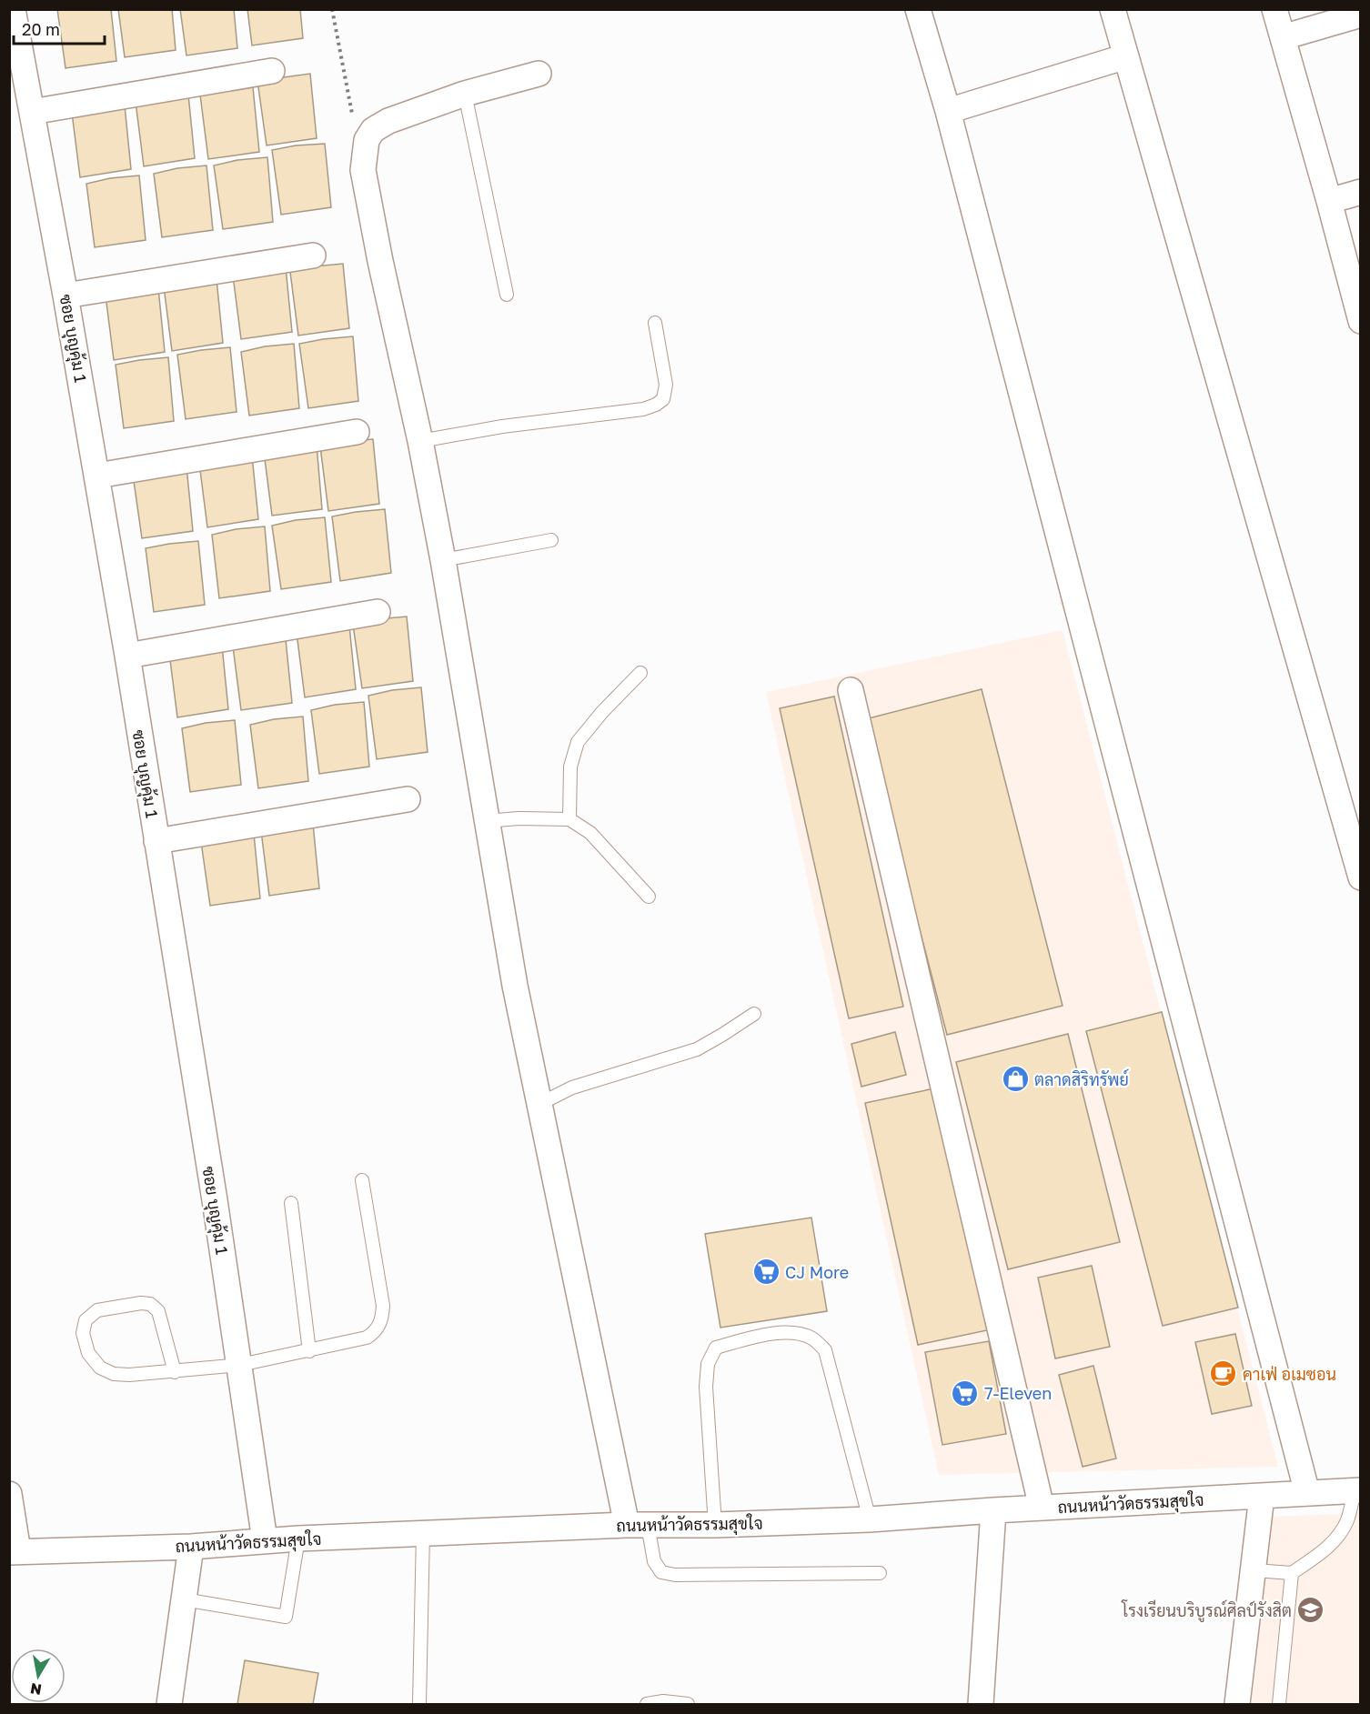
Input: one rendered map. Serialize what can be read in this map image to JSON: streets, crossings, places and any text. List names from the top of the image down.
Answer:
{
  "streets": {
    "street": ["ซอย บุญคุ้ม 1", "ถนนหน้าวัดธรรมสุขใจ"]
  },
  "crossings": [
    ["ซอย บุญคุ้ม 1", "ถนนหน้าวัดธรรมสุขใจ"]
  ],
  "places": {
    "shop": ["ตลาดสิริทรัพย์"],
    "supermarket": ["CJ More", "7-Eleven"],
    "cafe": ["คาเฟ่ อเมซอน"],
    "school or university": ["โรงเรียนบริบูรณ์ศิลป์รังสิต"]
  },
  "scale_bar": "20 m",
  "north": "bottom"
}
